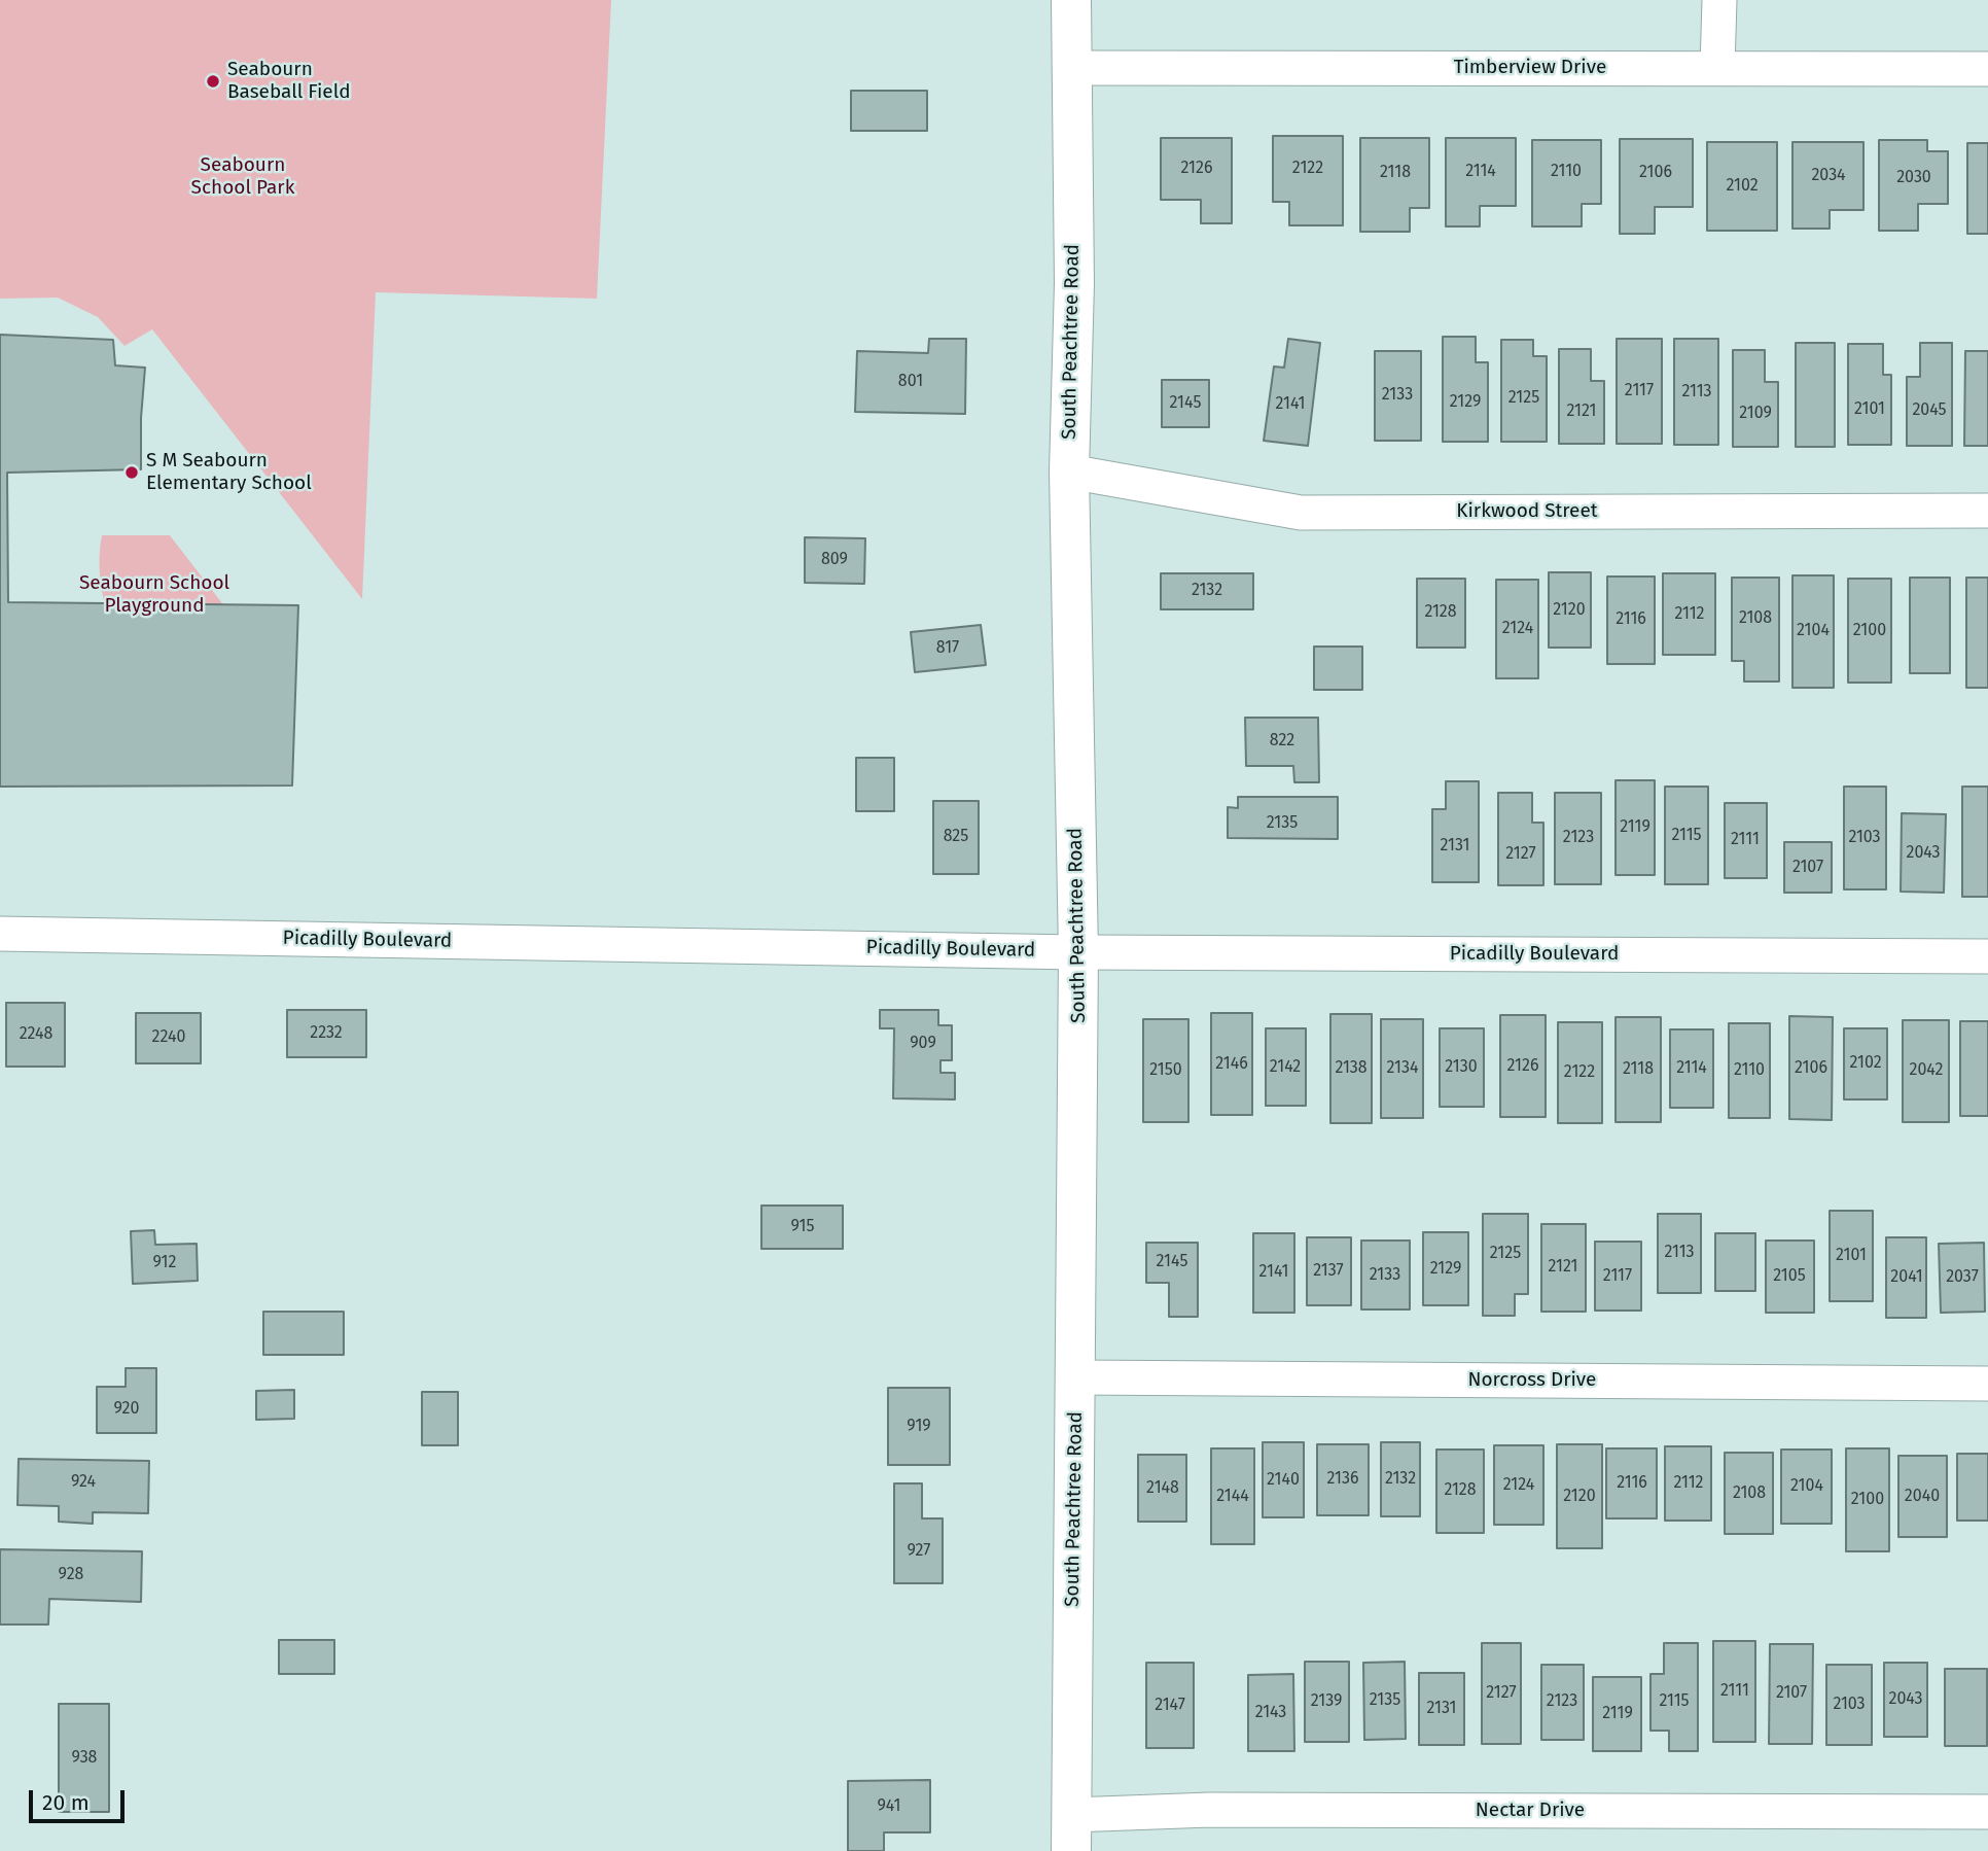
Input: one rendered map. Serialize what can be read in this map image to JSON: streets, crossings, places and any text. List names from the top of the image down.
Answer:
{
  "streets": {
    "main road": ["South Peachtree Road"],
    "street": [
      "Timberview Drive",
      "Kirkwood Street",
      "Picadilly Boulevard",
      "Norcross Drive",
      "Nectar Drive"
    ]
  },
  "crossings": [
    ["Timberview Drive", "South Peachtree Road"],
    ["South Peachtree Road", "Kirkwood Street"],
    ["South Peachtree Road", "Picadilly Boulevard"],
    ["South Peachtree Road", "Norcross Drive"],
    ["South Peachtree Road", "Nectar Drive"]
  ],
  "parks": ["Seabourn School Park", "Seabourn School Playground"],
  "places": ["Seabourn Baseball Field", "S M Seabourn Elementary School"],
  "house_numbers": [
    "2126",
    "2122",
    "2114",
    "2110",
    "2118",
    "2106",
    "2034",
    "2030",
    "2102",
    "801",
    "2117",
    "2113",
    "2133",
    "2125",
    "2129",
    "2145",
    "2141",
    "2101",
    "2045",
    "2121",
    "2109",
    "809",
    "2132",
    "2120",
    "2128",
    "2112",
    "2108",
    "2116",
    "2124",
    "2104",
    "2100",
    "817",
    "822",
    "2135",
    "2119",
    "2115",
    "825",
    "2123",
    "2103",
    "2111",
    "2131",
    "2043",
    "2127",
    "2107",
    "2232",
    "2248",
    "2240",
    "909",
    "2102",
    "2146",
    "2126",
    "2142",
    "2130",
    "2138",
    "2134",
    "2114",
    "2106",
    "2118",
    "2150",
    "2110",
    "2042",
    "2122",
    "915",
    "2113",
    "2125",
    "2101",
    "2145",
    "912",
    "2121",
    "2129",
    "2137",
    "2141",
    "2133",
    "2117",
    "2105",
    "2041",
    "2037",
    "920",
    "919",
    "2136",
    "2132",
    "2140",
    "924",
    "2116",
    "2112",
    "2124",
    "2104",
    "2148",
    "2128",
    "2108",
    "2144",
    "2120",
    "2040",
    "2100",
    "927",
    "928",
    "2111",
    "2127",
    "2107",
    "2043",
    "2135",
    "2139",
    "2123",
    "2115",
    "2103",
    "2147",
    "2131",
    "2143",
    "2119",
    "938",
    "941"
  ],
  "scale_bar": "20 m"
}
